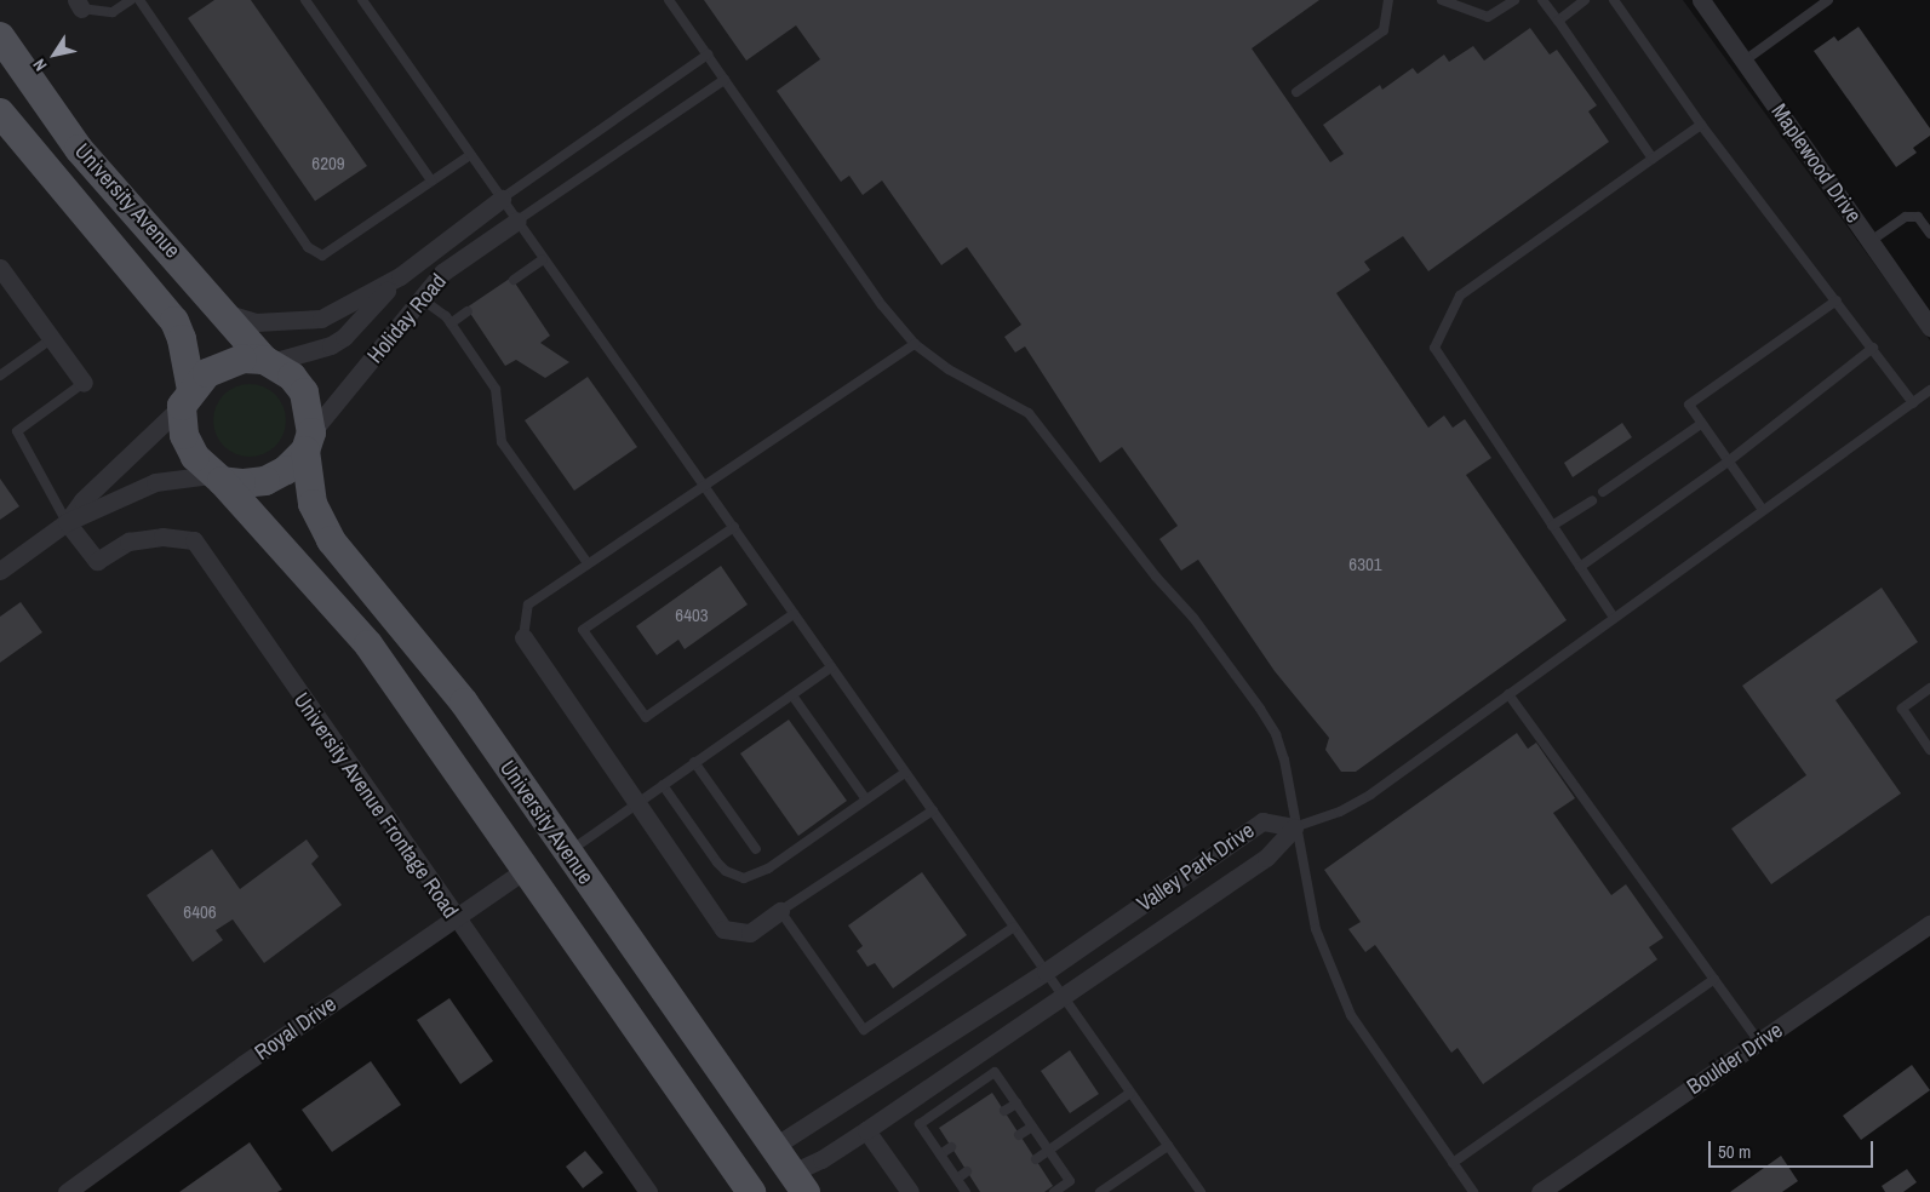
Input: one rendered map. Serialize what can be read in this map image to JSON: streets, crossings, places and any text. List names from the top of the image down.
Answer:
{
  "streets": {
    "main road": ["University Avenue"],
    "street": [
      "Maplewood Drive",
      "Holiday Road",
      "University Avenue Frontage Road",
      "Valley Park Drive",
      "Royal Drive",
      "Boulder Drive"
    ]
  },
  "crossings": [
    ["University Avenue", "Holiday Road"],
    ["University Avenue", "Valley Park Drive"],
    ["University Avenue", "Royal Drive"],
    ["University Avenue Frontage Road", "Royal Drive"]
  ],
  "house_numbers": [
    "6209",
    "6301",
    "6403",
    "6406"
  ],
  "scale_bar": "50 m",
  "north": "bottom left"
}
